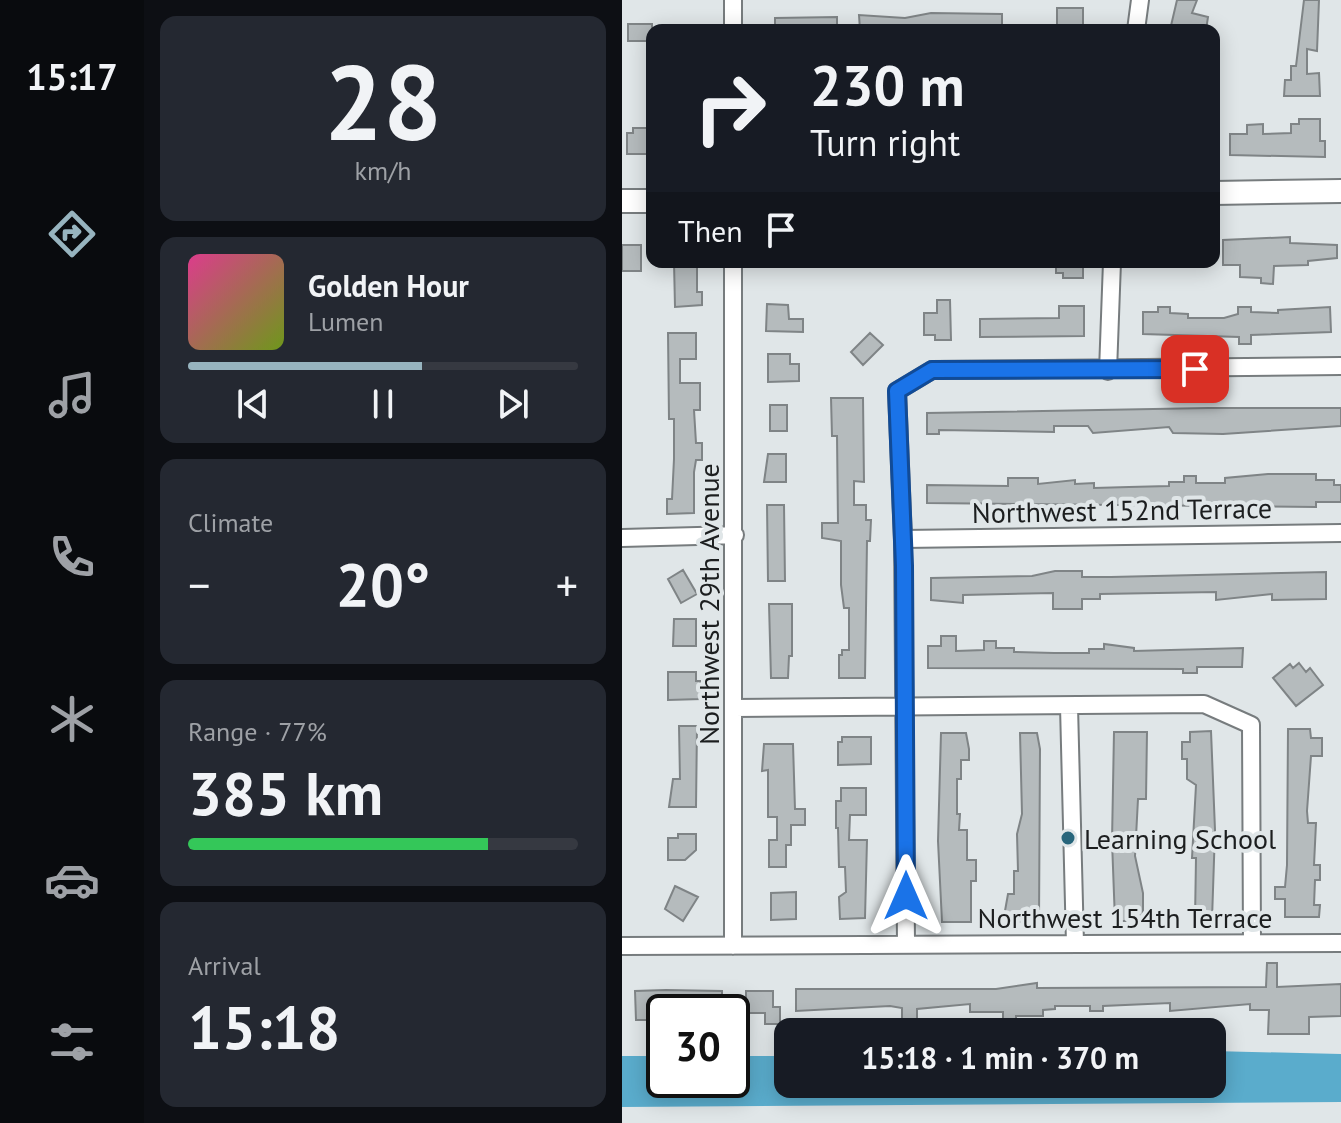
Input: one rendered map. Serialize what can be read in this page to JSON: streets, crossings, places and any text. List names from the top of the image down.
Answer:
{
  "streets": {
    "street": ["Northwest 152nd Terrace", "Northwest 29th Avenue", "Northwest 154th Terrace"]
  },
  "crossings": [
    ["Northwest 29th Avenue", "Northwest 154th Terrace"]
  ],
  "places": ["Learning School"],
  "page": {
    "tabs": "15:17",
    "tile": [
      ["28", "km/h"],
      "Climate",
      ["Range · 77%", "385 km"],
      ["Arrival", "15:18"]
    ],
    "turn": ["230 m", "Turn right"],
    "then": "Then",
    "song": ["Golden Hour", "Lumen"],
    "heat": ["−", "20°", "+"],
    "limit": "30",
    "trip": "15:18 · 1 min · 370 m"
  }
}
